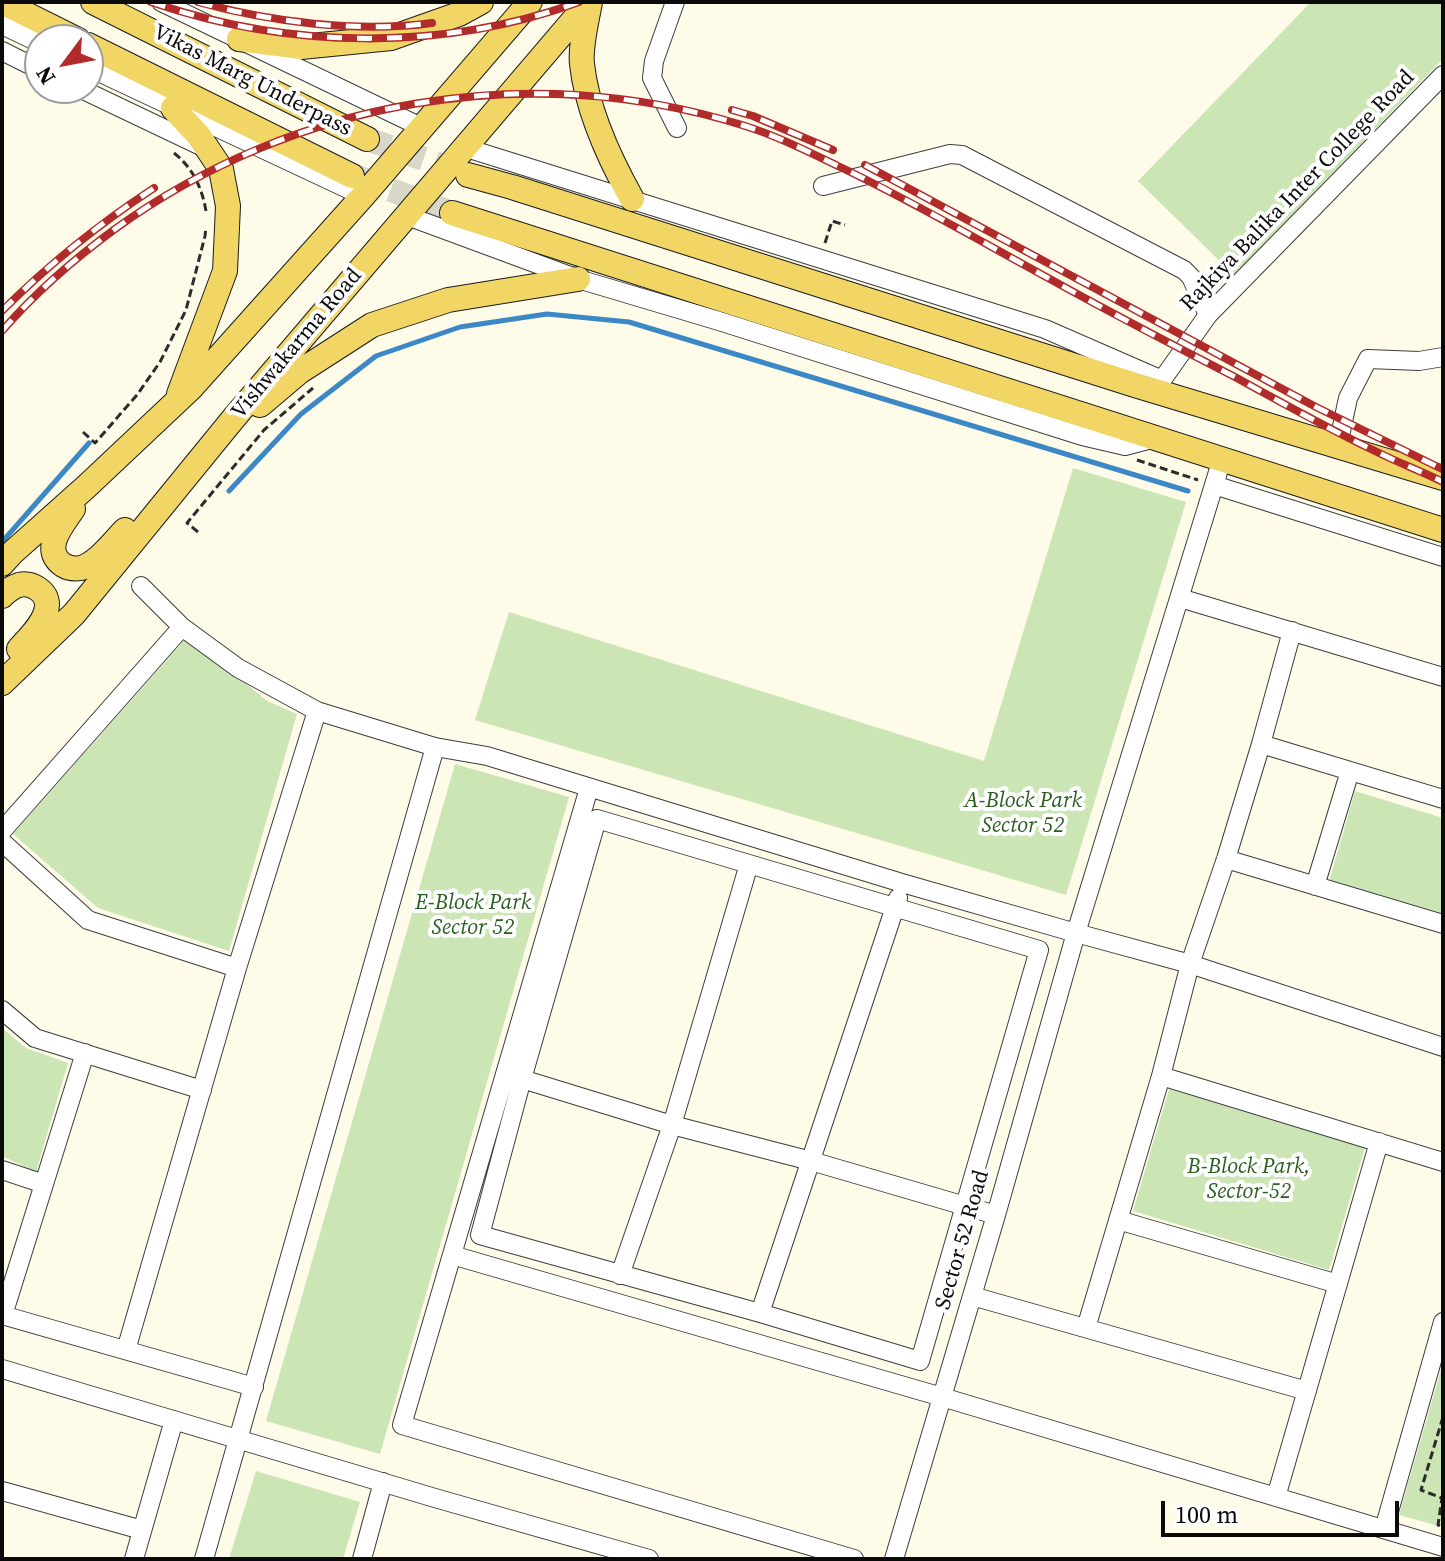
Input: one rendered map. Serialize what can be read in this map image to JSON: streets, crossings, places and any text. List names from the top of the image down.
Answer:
{
  "streets": {
    "main road": ["Vikas Marg Underpass", "Vishwakarma Road"],
    "street": ["Rajkiya Balika Inter College Road", "Sector 52 Road"]
  },
  "parks": ["A-Block Park Sector 52", "E-Block Park Sector 52", "B-Block Park, Sector-52"],
  "scale_bar": "100 m",
  "north": "bottom left"
}
